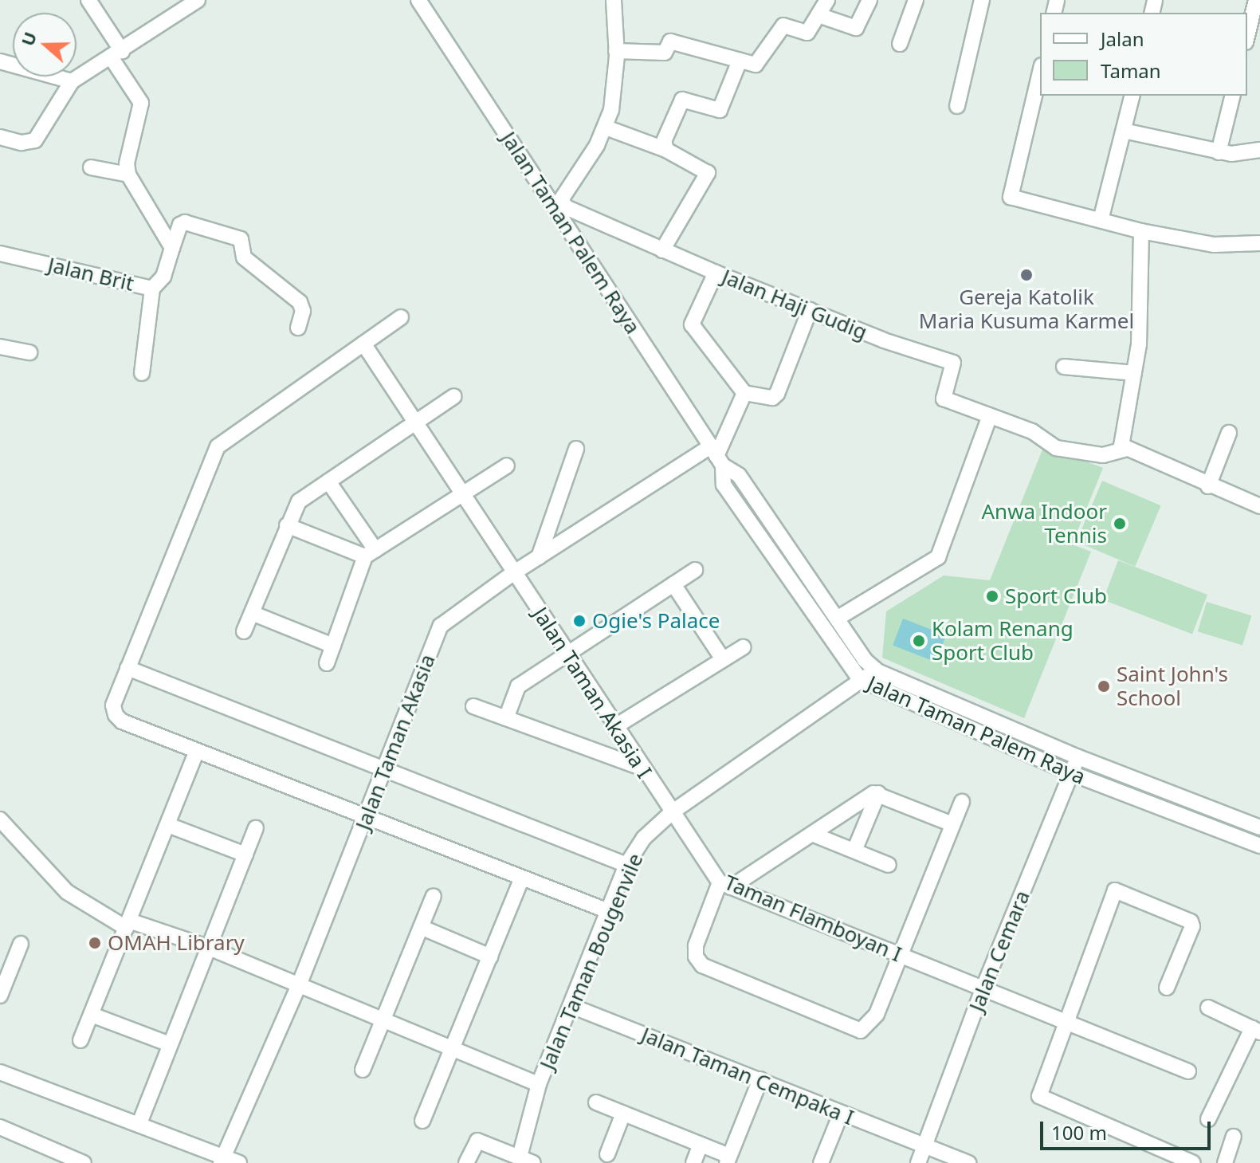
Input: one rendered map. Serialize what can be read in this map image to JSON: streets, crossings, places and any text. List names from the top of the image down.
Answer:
{
  "streets": {
    "street": [
      "Jalan Taman Palem Raya",
      "Jalan Brit",
      "Jalan Haji Gudig",
      "Jalan Taman Akasia I",
      "Jalan Taman Akasia",
      "Taman Flamboyan I",
      "Jalan Cemara",
      "Jalan Taman Bougenvile",
      "Jalan Taman Cempaka I"
    ]
  },
  "crossings": [
    ["Jalan Taman Palem Raya", "Jalan Haji Gudig"],
    ["Jalan Taman Palem Raya", "Jalan Taman Akasia"],
    ["Jalan Taman Palem Raya", "Jalan Cemara"],
    ["Jalan Taman Palem Raya", "Jalan Taman Bougenvile"],
    ["Jalan Taman Akasia I", "Jalan Taman Akasia"],
    ["Jalan Taman Akasia I", "Taman Flamboyan I"],
    ["Jalan Taman Akasia I", "Jalan Taman Bougenvile"],
    ["Taman Flamboyan I", "Jalan Cemara"],
    ["Taman Flamboyan I", "Jalan Taman Bougenvile"],
    ["Jalan Cemara", "Jalan Taman Cempaka I"],
    ["Jalan Taman Bougenvile", "Jalan Taman Cempaka I"]
  ],
  "places": [
    "Gereja Katolik Maria Kusuma Karmel",
    "Anwa Indoor Tennis",
    "Sport Club",
    "Ogie's Palace",
    "Kolam Renang Sport Club",
    "Saint John's School",
    "OMAH Library"
  ],
  "legend": ["Jalan", "Taman"],
  "scale_bar": "100 m",
  "north": "left"
}
